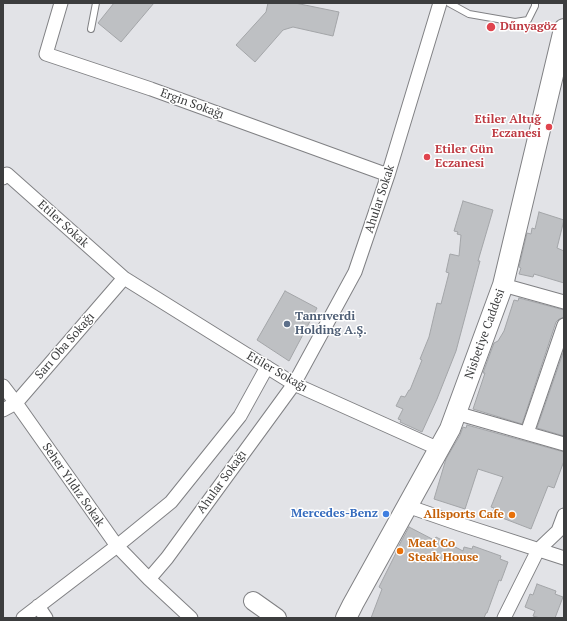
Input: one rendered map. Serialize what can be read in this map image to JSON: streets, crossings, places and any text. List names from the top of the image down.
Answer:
{
  "streets": {
    "main road": ["Nisbetiye Caddesi"],
    "street": [
      "Ergin Sokağı",
      "Ahular Sokak",
      "Etiler Sokak",
      "Sarı Oba Sokağı",
      "Etiler Sokağı",
      "Ahular Sokağı",
      "Seher Yıldız Sokak"
    ]
  },
  "crossings": [
    ["Ergin Sokağı", "Ahular Sokak"],
    ["Ahular Sokak", "Etiler Sokağı"],
    ["Ahular Sokak", "Ahular Sokağı"],
    ["Etiler Sokak", "Sarı Oba Sokağı"],
    ["Etiler Sokak", "Etiler Sokağı"],
    ["Nisbetiye Caddesi", "Etiler Sokağı"],
    ["Sarı Oba Sokağı", "Etiler Sokağı"],
    ["Sarı Oba Sokağı", "Seher Yıldız Sokak"],
    ["Etiler Sokağı", "Ahular Sokağı"],
    ["Ahular Sokağı", "Seher Yıldız Sokak"]
  ],
  "places": [
    "Dűnyagöz",
    "Etiler Altuğ Eczanesi",
    "Etiler Gün Eczanesi",
    "Tanrıverdi Holding A.Ş.",
    "Mercedes-Benz",
    "Allsports Cafe",
    "Meat Co Steak House"
  ]
}
